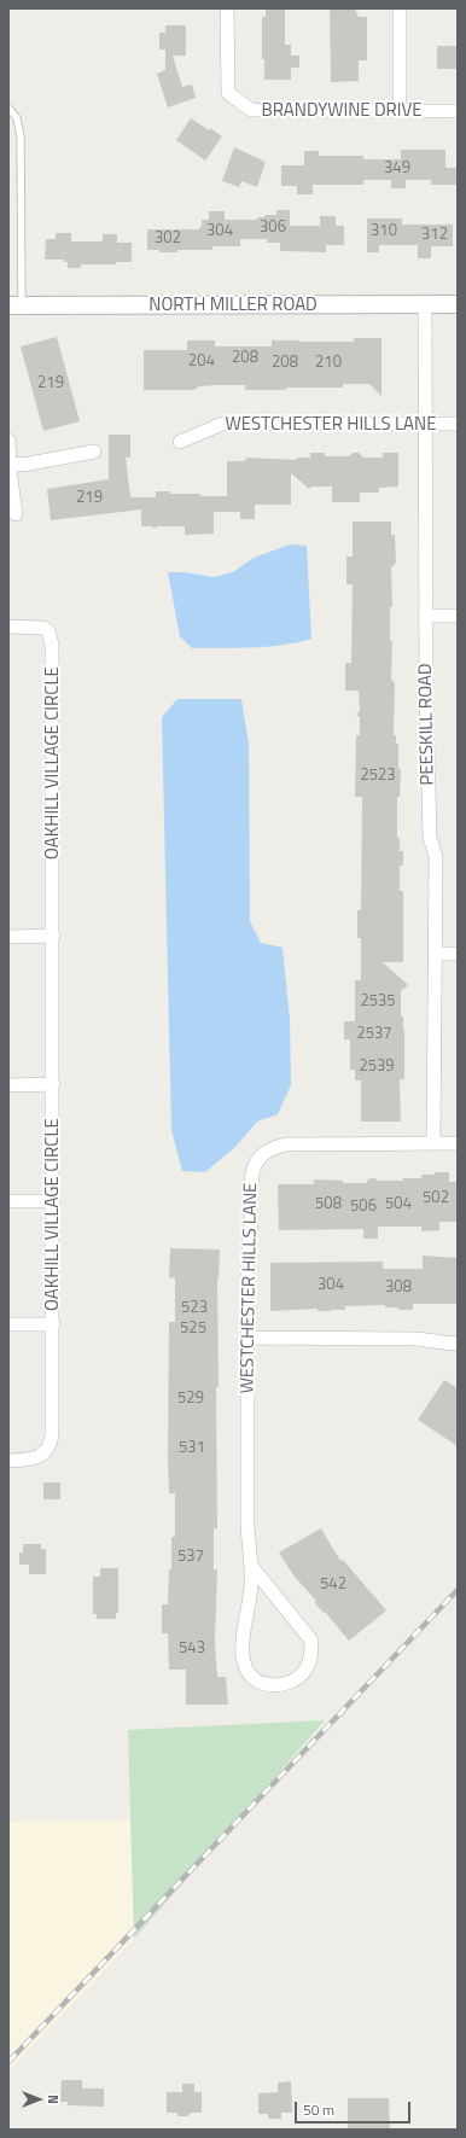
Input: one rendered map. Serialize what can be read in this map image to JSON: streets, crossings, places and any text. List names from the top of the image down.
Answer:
{
  "streets": {
    "street": [
      "BRANDYWINE DRIVE",
      "NORTH MILLER ROAD",
      "WESTCHESTER HILLS LANE",
      "PEESKILL ROAD",
      "OAKHILL VILLAGE CIRCLE"
    ]
  },
  "crossings": [
    ["NORTH MILLER ROAD", "PEESKILL ROAD"],
    ["WESTCHESTER HILLS LANE", "PEESKILL ROAD"]
  ],
  "house_numbers": [
    "349",
    "306",
    "304",
    "310",
    "312",
    "302",
    "208",
    "204",
    "208",
    "210",
    "219",
    "219",
    "2523",
    "2535",
    "2537",
    "2539",
    "502",
    "508",
    "504",
    "506",
    "304",
    "308",
    "523",
    "525",
    "529",
    "531",
    "537",
    "542",
    "543"
  ],
  "scale_bar": "50 m",
  "north": "right"
}
